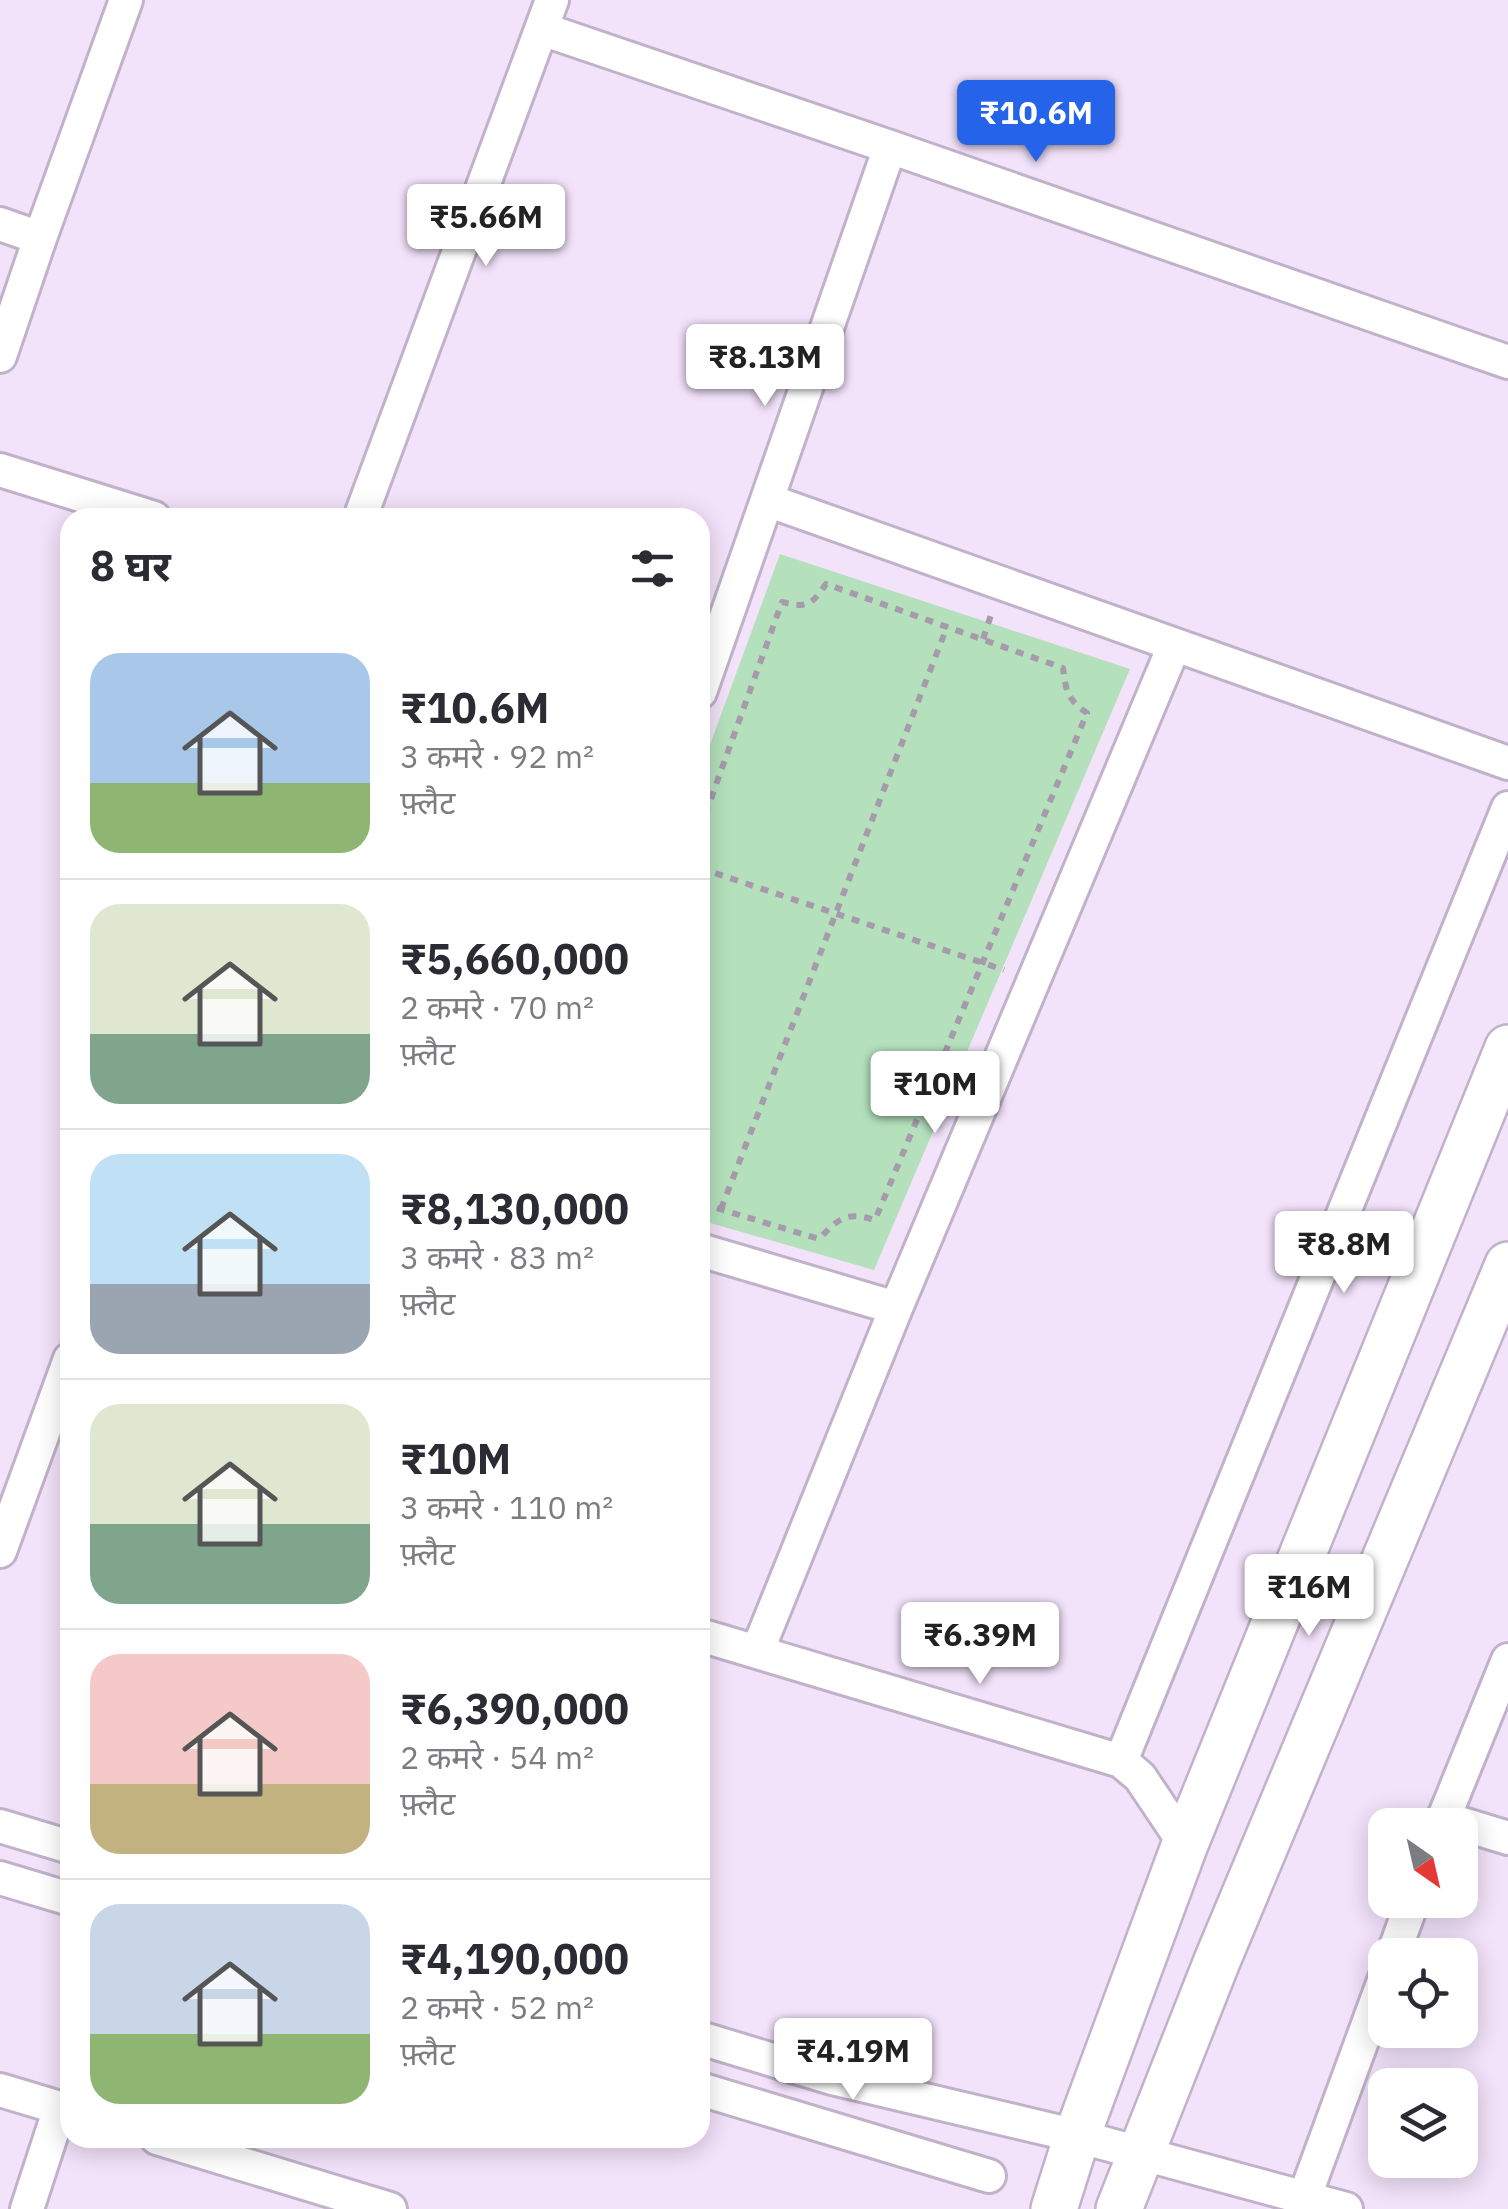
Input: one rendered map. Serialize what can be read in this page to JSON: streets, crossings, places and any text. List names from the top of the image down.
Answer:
{
  "north": "bottom right",
  "page": {
    "price": [
      "₹10.6M",
      "₹5.66M",
      "₹8.13M",
      "₹10M",
      "₹8.8M",
      "₹16M",
      "₹6.39M",
      "₹4.19M"
    ],
    "heading": "8 घर",
    "list": [
      {
        "name": "₹10.6M",
        "note": "3 कमरे · 92 m² · फ़्लैट"
      },
      {
        "name": "₹5,660,000",
        "note": "2 कमरे · 70 m² · फ़्लैट"
      },
      {
        "name": "₹8,130,000",
        "note": "3 कमरे · 83 m² · फ़्लैट"
      },
      {
        "name": "₹10M",
        "note": "3 कमरे · 110 m² · फ़्लैट"
      },
      {
        "name": "₹6,390,000",
        "note": "2 कमरे · 54 m² · फ़्लैट"
      },
      {
        "name": "₹4,190,000",
        "note": "2 कमरे · 52 m² · फ़्लैट"
      }
    ]
  }
}
